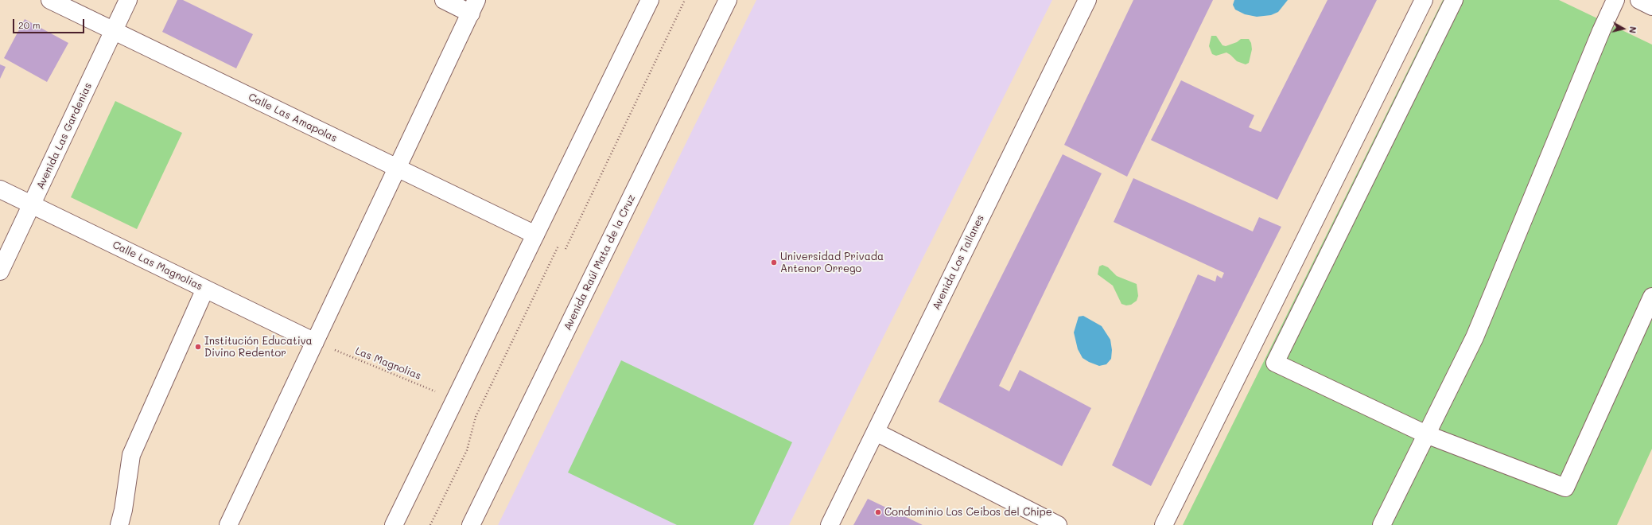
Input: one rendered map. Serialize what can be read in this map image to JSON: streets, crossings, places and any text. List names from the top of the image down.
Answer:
{
  "streets": {
    "street": [
      "Calle Las Amapolas",
      "Avenida Las Gardenias",
      "Avenida Raúl Mata de la Cruz",
      "Avenida Los Tallanes",
      "Calle Las Magnolias"
    ],
    "path": ["Las Magnolias"]
  },
  "crossings": [
    ["Calle Las Amapolas", "Avenida Las Gardenias"],
    ["Avenida Las Gardenias", "Calle Las Magnolias"],
    ["Calle Las Magnolias", "Las Magnolias"]
  ],
  "places": ["Universidad Privada Antenor Orrego", "Institución Educativa Divino Redentor", "Condominio Los Ceibos del Chipe"],
  "scale_bar": "20 m",
  "north": "right"
}
